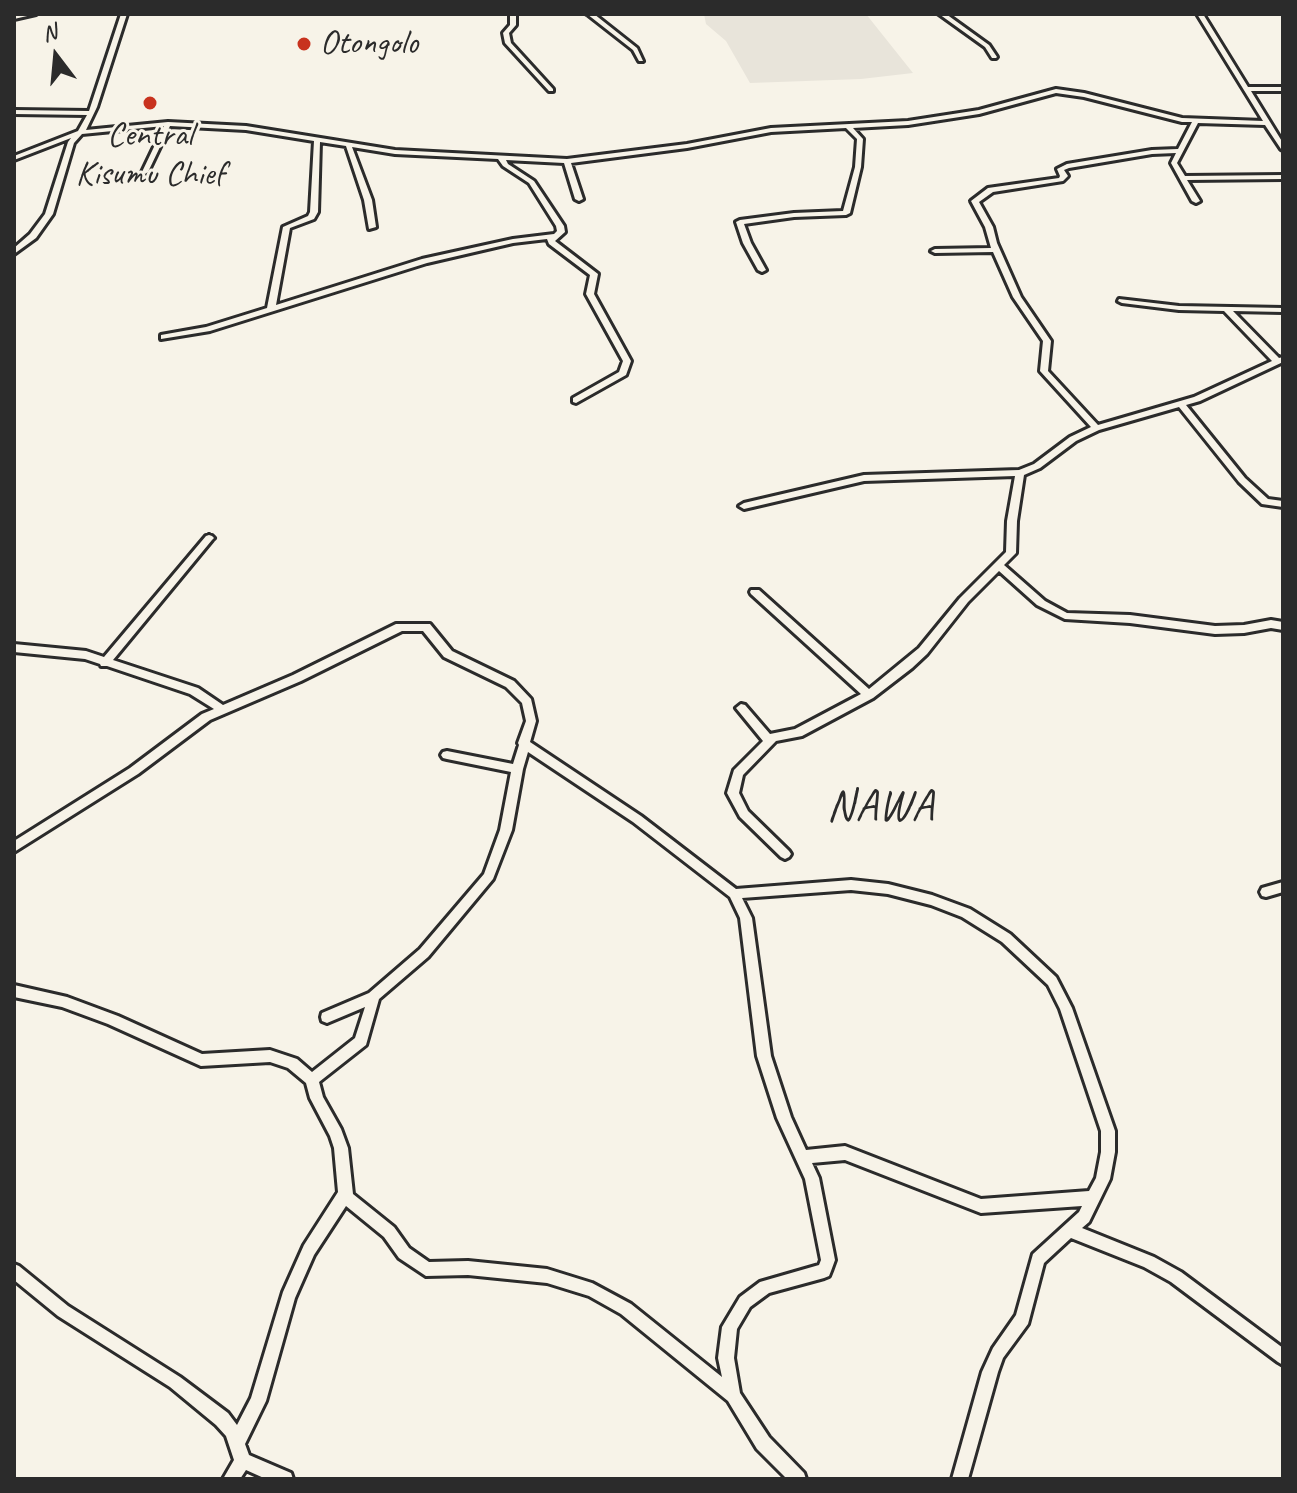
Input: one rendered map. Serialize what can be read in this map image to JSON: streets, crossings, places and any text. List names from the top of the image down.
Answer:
{
  "districts": ["NAWA"],
  "places": ["Otongolo", "Central Kisumu Chief"],
  "north": "top"
}
